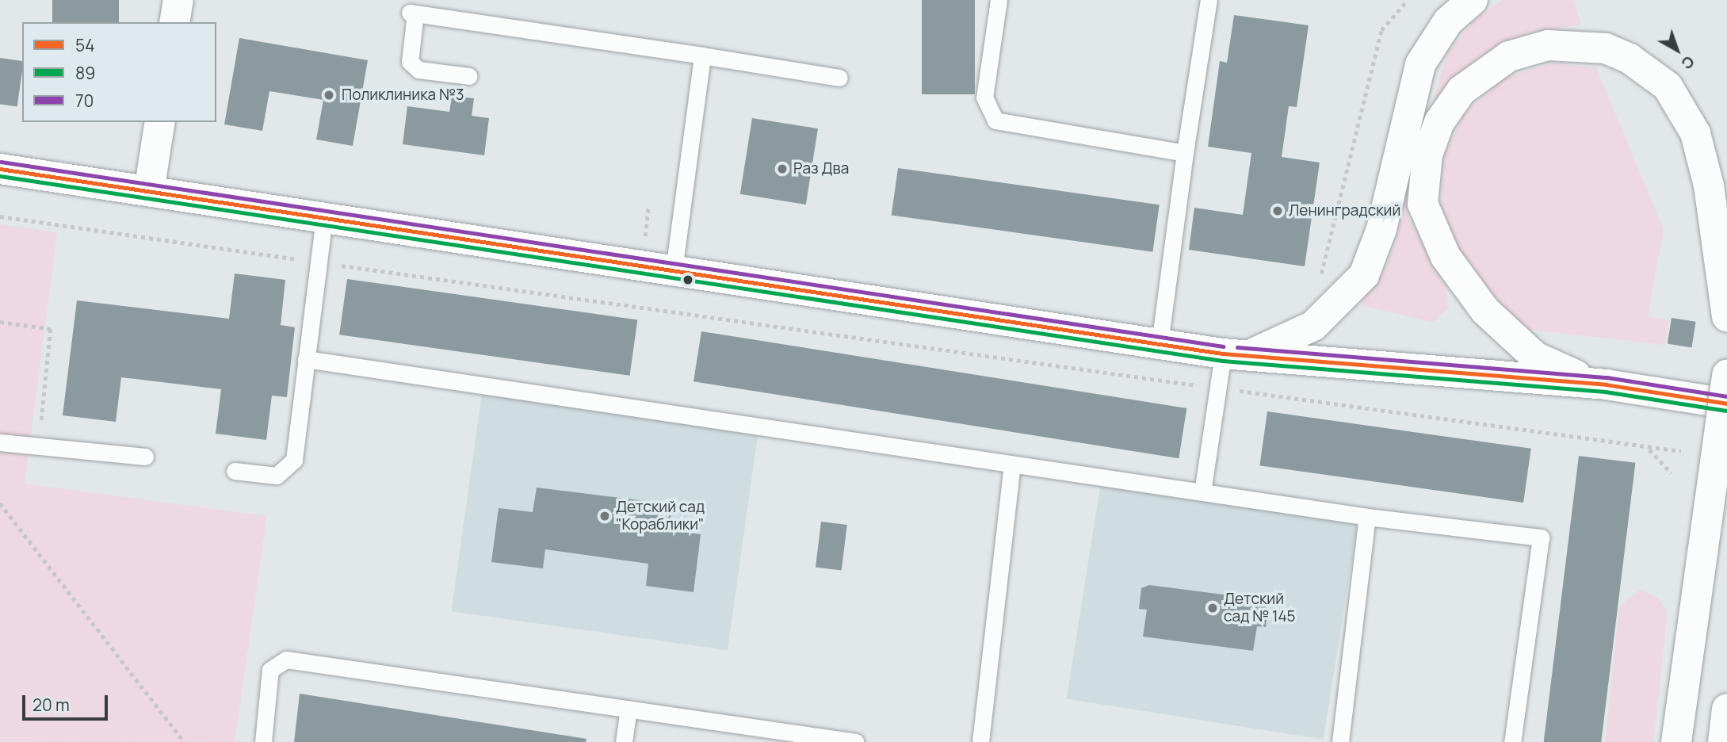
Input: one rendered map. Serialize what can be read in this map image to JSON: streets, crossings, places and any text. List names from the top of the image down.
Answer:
{
  "places": [
    "Поликлиника №3",
    "Раз Два",
    "Ленинградский",
    "Детский сад \"Кораблики\"",
    "Детский сад № 145"
  ],
  "lines": ["transit line 70", "transit line 54", "transit line 89"],
  "legend": ["54", "89", "70"],
  "scale_bar": "20 m",
  "north": "bottom right"
}
